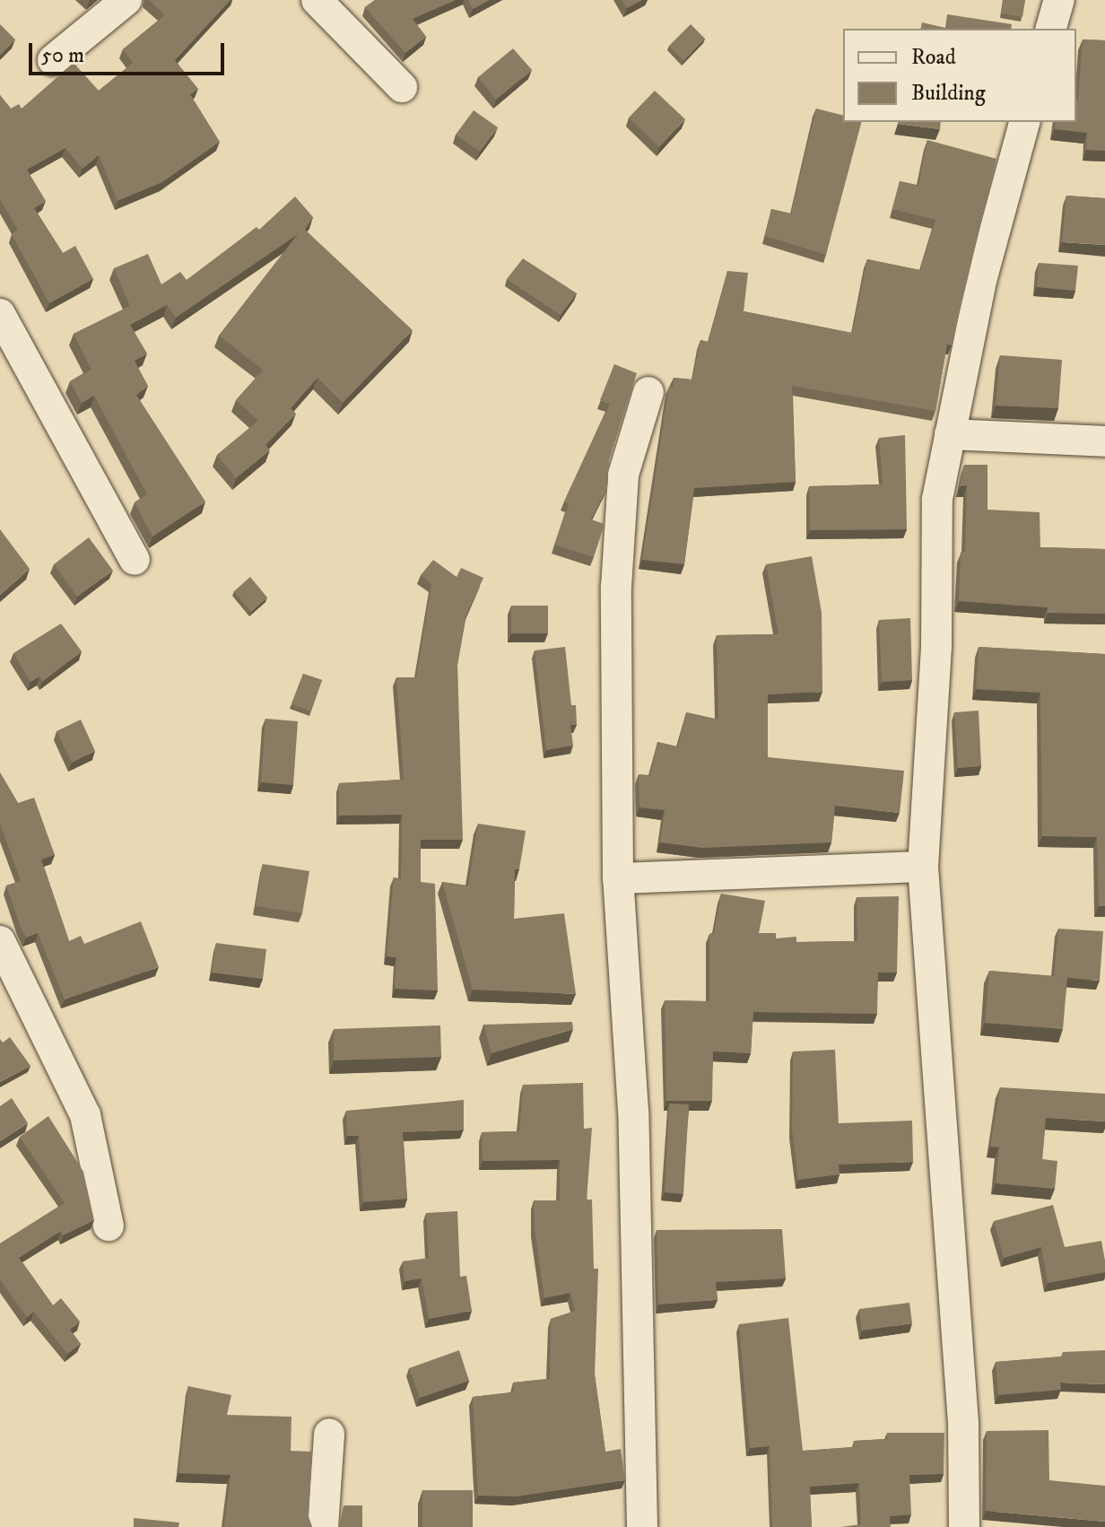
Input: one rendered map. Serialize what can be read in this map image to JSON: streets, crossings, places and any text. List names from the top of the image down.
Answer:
{
  "legend": ["Road", "Building"],
  "scale_bar": "50 m"
}
